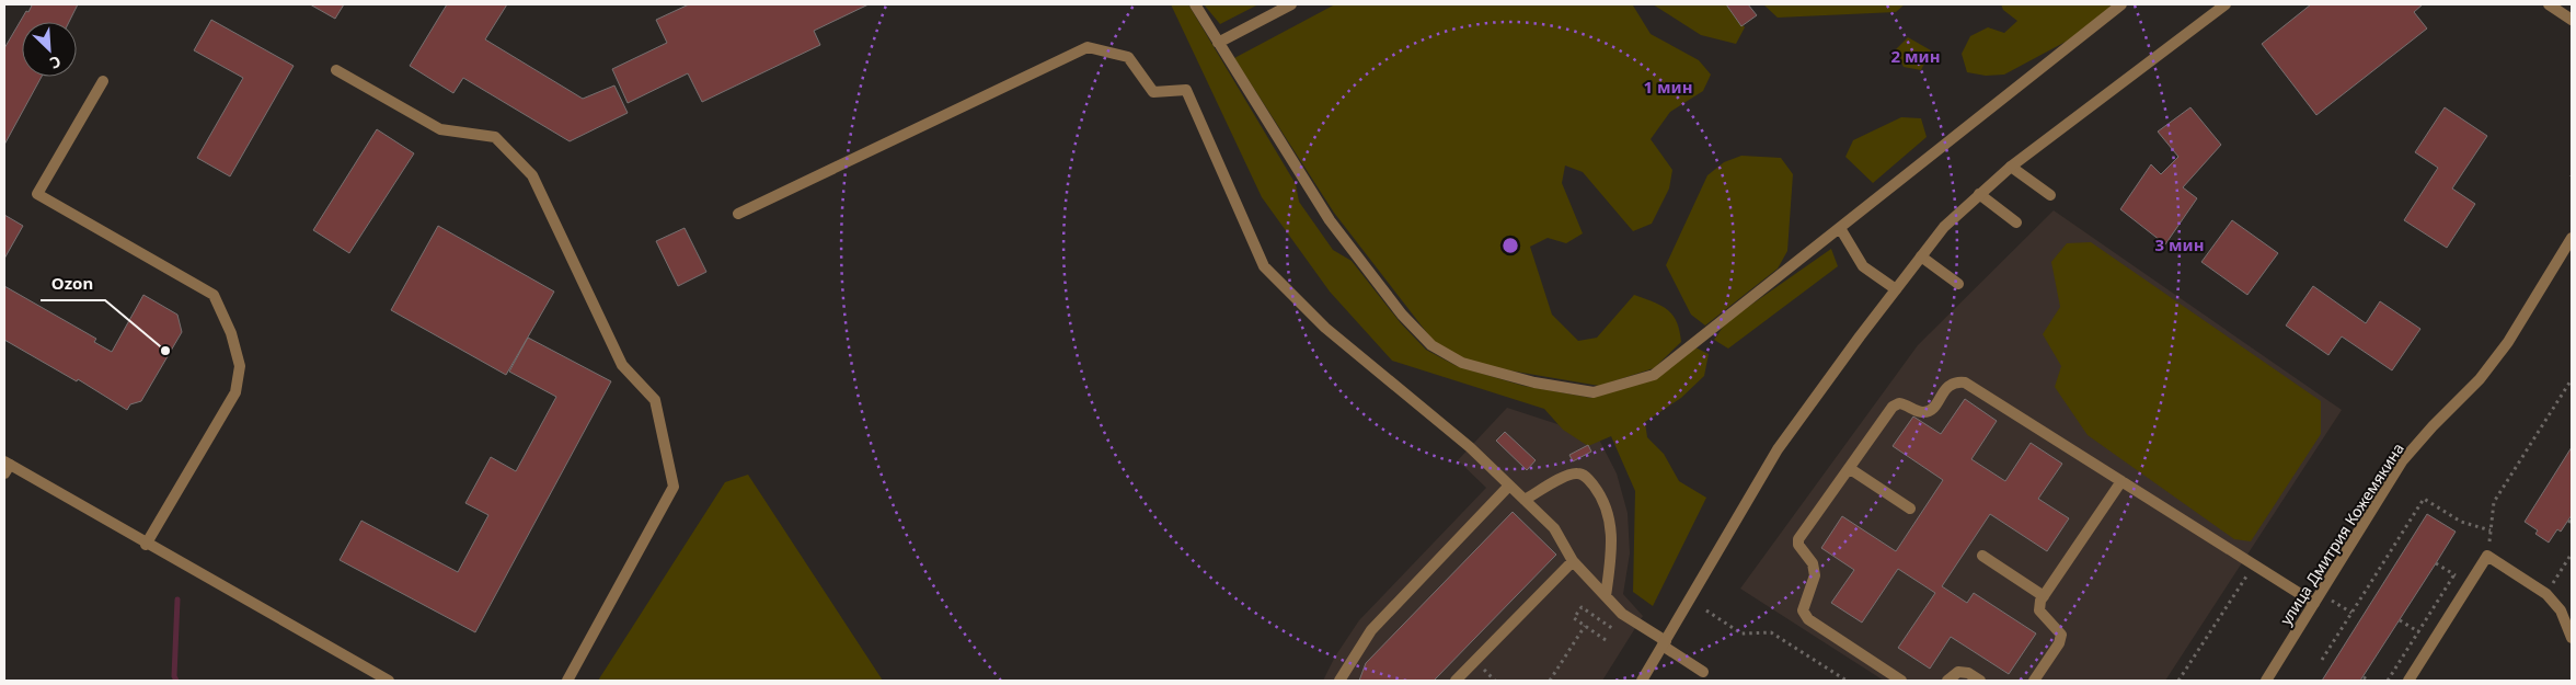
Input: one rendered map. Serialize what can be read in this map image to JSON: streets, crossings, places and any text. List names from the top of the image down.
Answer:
{
  "streets": {
    "street": ["улица Дмитрия Кожемякина"]
  },
  "places": ["Ozon"],
  "north": "bottom right",
  "rings": ["2 мин", "1 мин", "3 мин"]
}
